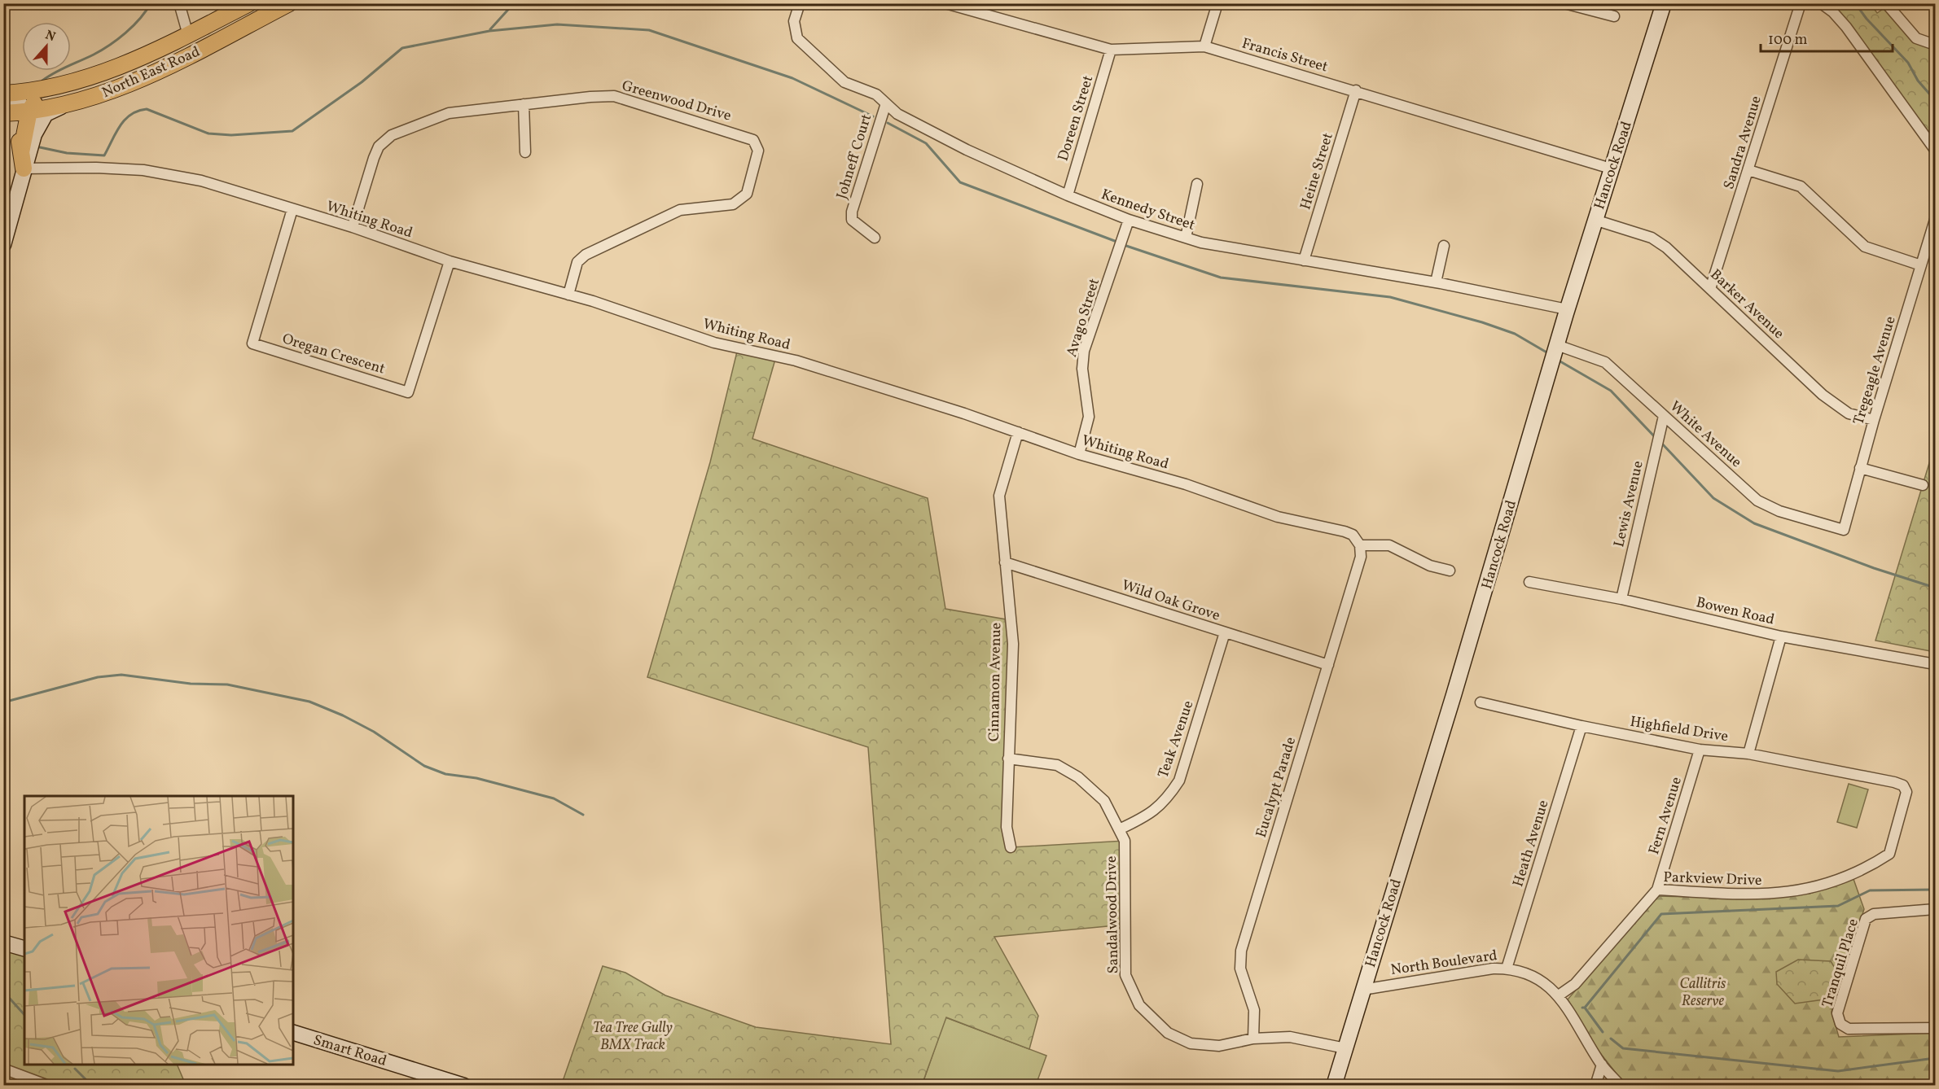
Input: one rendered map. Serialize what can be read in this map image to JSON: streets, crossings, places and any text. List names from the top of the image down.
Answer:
{
  "streets": {
    "main road": ["North East Road", "Hancock Road", "Smart Road"],
    "street": [
      "Francis Street",
      "Greenwood Drive",
      "Doreen Street",
      "Sandra Avenue",
      "Johneff Court",
      "Heine Street",
      "Kennedy Street",
      "Whiting Road",
      "Barker Avenue",
      "Avago Street",
      "Oregan Crescent",
      "Tregeagle Avenue",
      "White Avenue",
      "Lewis Avenue",
      "Wild Oak Grove",
      "Bowen Road",
      "Cinnamon Avenue",
      "Highfield Drive",
      "Teak Avenue",
      "Eucalypt Parade",
      "Fern Avenue",
      "Heath Avenue",
      "Parkview Drive",
      "Sandalwood Drive",
      "North Boulevard",
      "Tranquil Place"
    ]
  },
  "crossings": [
    ["Francis Street", "Doreen Street"],
    ["Francis Street", "Hancock Road"],
    ["Francis Street", "Heine Street"],
    ["Greenwood Drive", "Whiting Road"],
    ["Doreen Street", "Kennedy Street"],
    ["Sandra Avenue", "Barker Avenue"],
    ["Johneff Court", "Kennedy Street"],
    ["Hancock Road", "Kennedy Street"],
    ["Hancock Road", "Barker Avenue"],
    ["Hancock Road", "White Avenue"],
    ["Hancock Road", "Sandalwood Drive"],
    ["Hancock Road", "North Boulevard"],
    ["Heine Street", "Kennedy Street"],
    ["Kennedy Street", "Avago Street"],
    ["Whiting Road", "Avago Street"],
    ["Whiting Road", "Oregan Crescent"],
    ["Whiting Road", "Cinnamon Avenue"],
    ["Whiting Road", "Eucalypt Parade"],
    ["Barker Avenue", "Tregeagle Avenue"],
    ["Tregeagle Avenue", "White Avenue"],
    ["White Avenue", "Lewis Avenue"],
    ["Lewis Avenue", "Bowen Road"],
    ["Wild Oak Grove", "Cinnamon Avenue"],
    ["Wild Oak Grove", "Teak Avenue"],
    ["Wild Oak Grove", "Eucalypt Parade"],
    ["Cinnamon Avenue", "Sandalwood Drive"],
    ["Highfield Drive", "Fern Avenue"],
    ["Highfield Drive", "Heath Avenue"],
    ["Highfield Drive", "Parkview Drive"],
    ["Teak Avenue", "Sandalwood Drive"],
    ["Eucalypt Parade", "Sandalwood Drive"],
    ["Fern Avenue", "Parkview Drive"],
    ["Heath Avenue", "North Boulevard"],
    ["Parkview Drive", "North Boulevard"]
  ],
  "parks": ["Callitris Reserve", "Tea Tree Gully BMX Track"],
  "scale_bar": "100 m",
  "north": "top"
}
